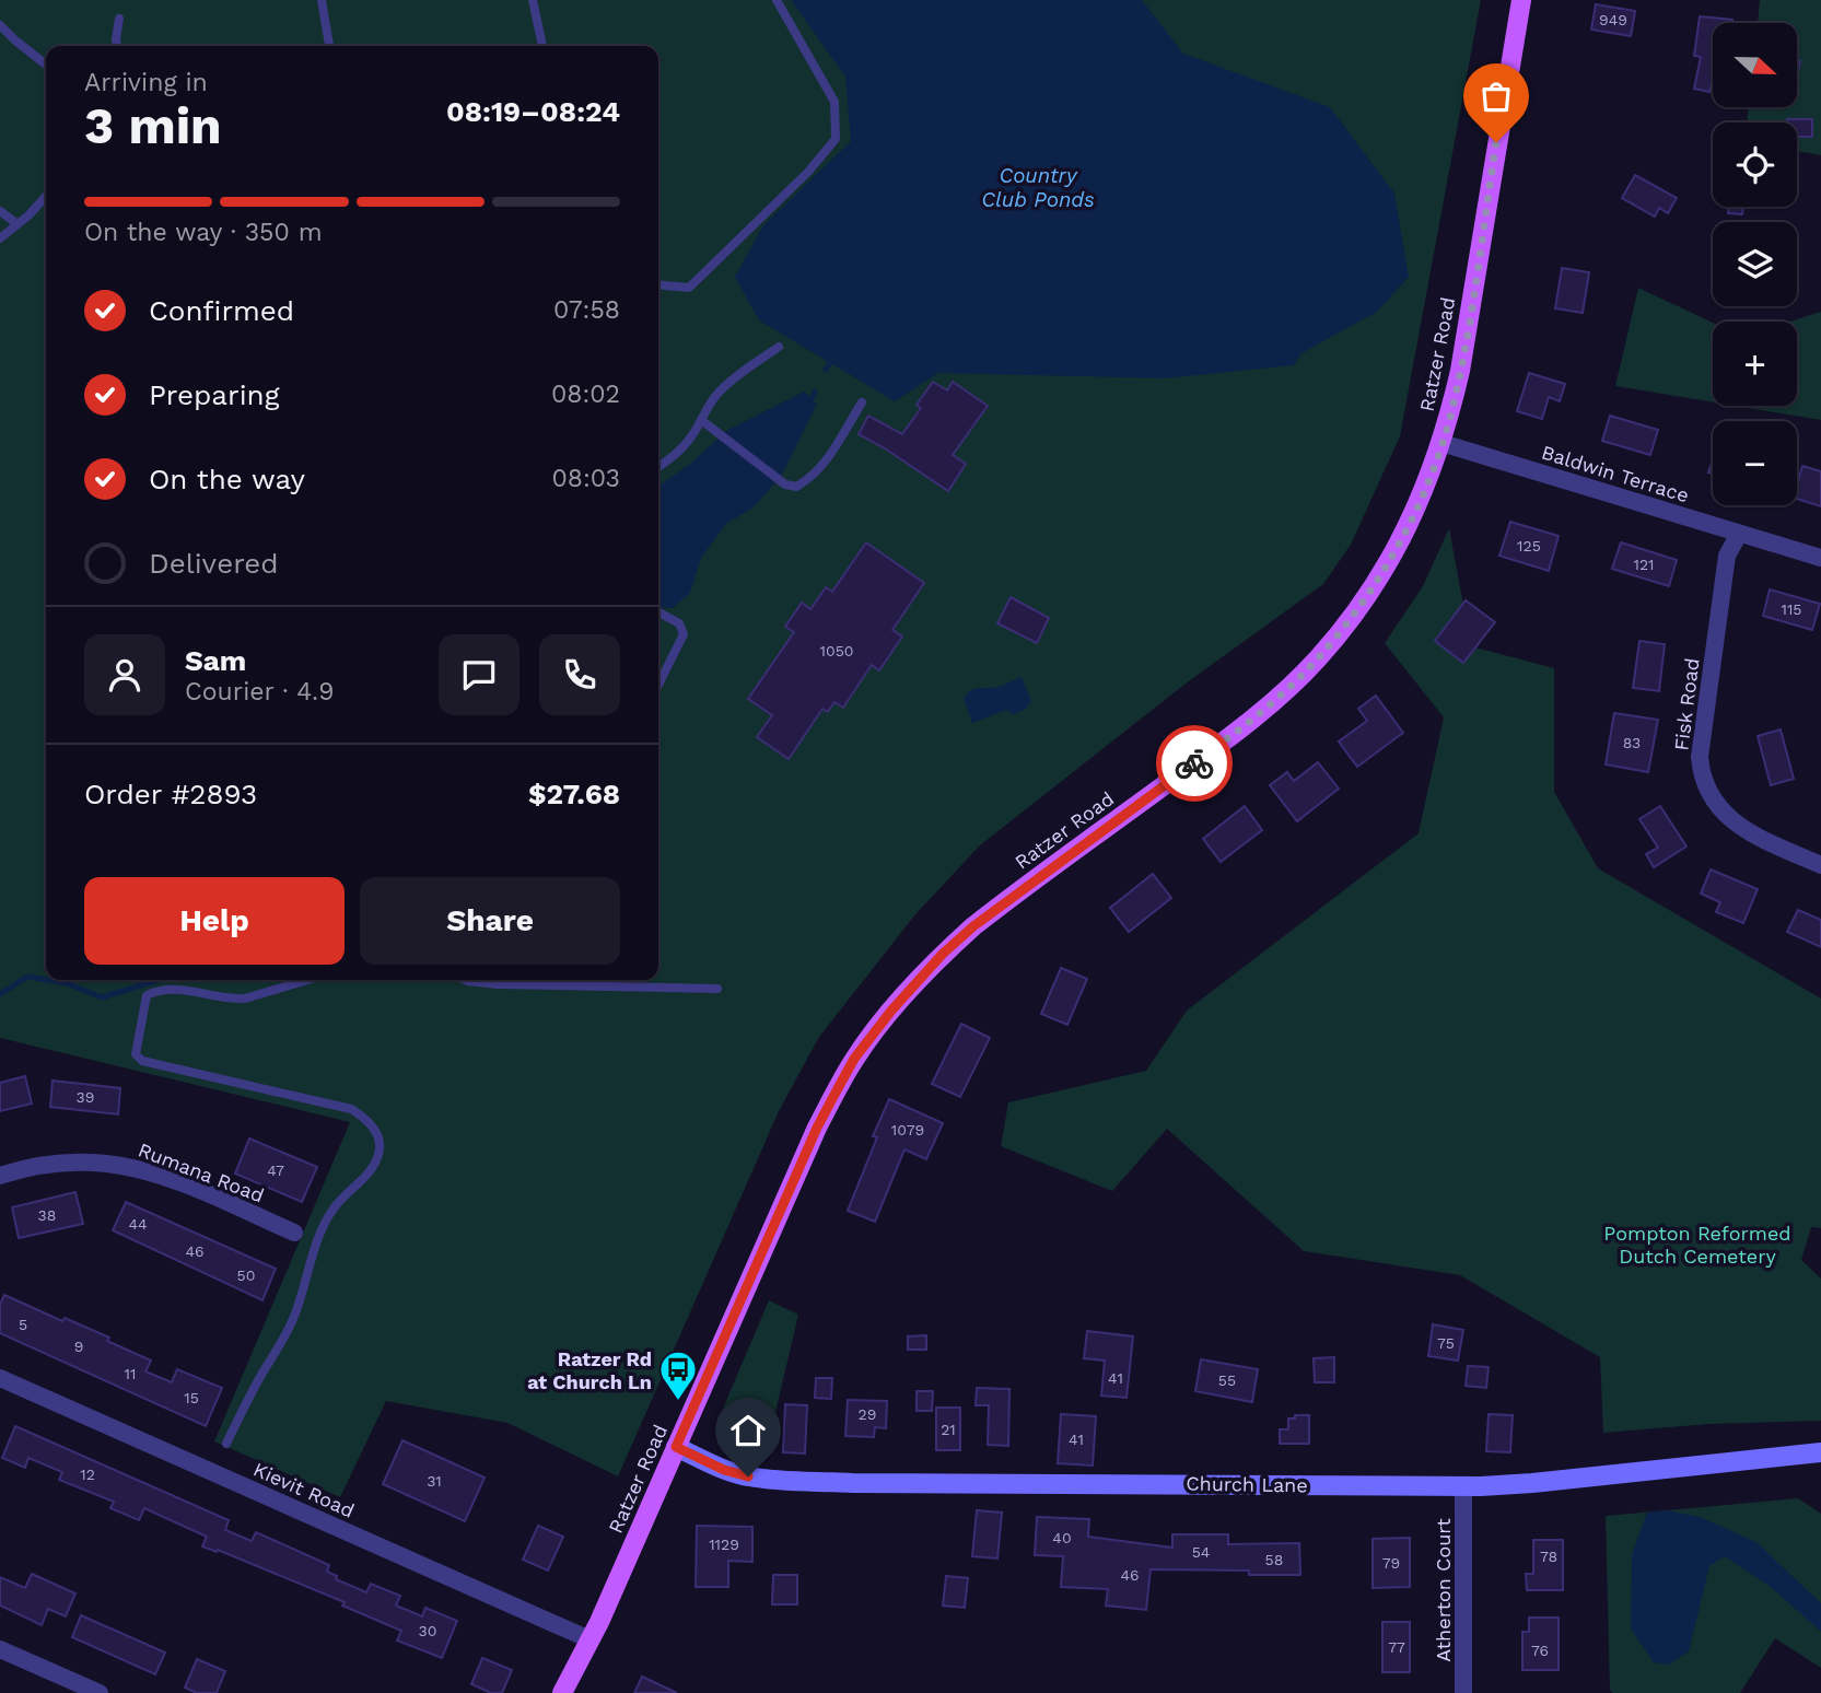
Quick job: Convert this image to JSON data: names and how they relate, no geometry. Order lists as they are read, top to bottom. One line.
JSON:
{"streets":{"main road":["Ratzer Road"],"street":["Baldwin Terrace","Fisk Road","Rumana Road","Church Lane","Kievit Road","Atherton Court"]},"crossings":[["Ratzer Road","Baldwin Terrace"],["Ratzer Road","Church Lane"],["Ratzer Road","Kievit Road"],["Baldwin Terrace","Fisk Road"],["Church Lane","Atherton Court"]],"water":["Country Club Ponds"],"parks":["Pompton Reformed Dutch Cemetery"],"places":{"bus stop":["Ratzer Rd at Church Ln"]},"house_numbers":["949","125","121","115","1050","83","39","1079","47","38","44","46","50","5","75","9","11","41","55","15","29","21","41","12","31","40","1129","54","78","58","79","46","30","77","76"],"north":"right","page":{"map_buttons":["+","−"],"heading":["3 min","Arriving in","08:19–08:24"],"panel":["Sam","Courier · 4.9","Order #2893","$27.68"],"bar":"On the way · 350 m","list":[["Confirmed","07:58"],["Preparing","08:02"],["On the way","08:03"],"Delivered"],"buttons":["Help","Share"]}}
